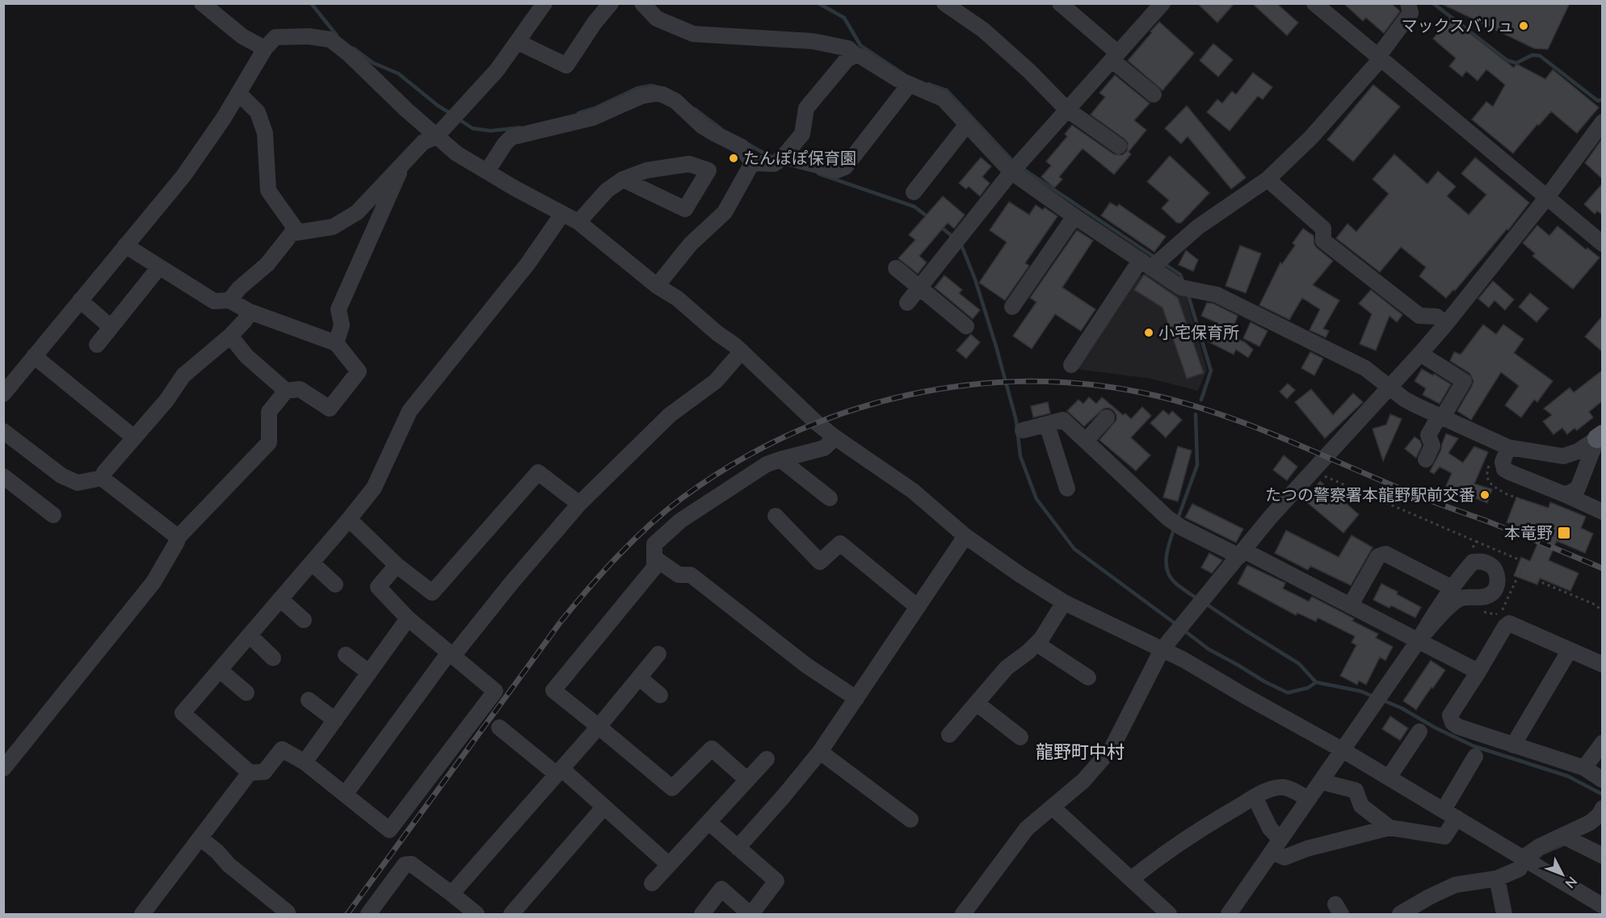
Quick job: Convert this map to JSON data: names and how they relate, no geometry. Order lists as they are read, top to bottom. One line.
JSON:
{"districts":["龍野町中村"],"places":{"other":["マックスバリュ","たんぽぽ保育園","小宅保育所","たつの警察署本龍野駅前交番"],"transit":["本竜野"]},"north":"bottom right"}
